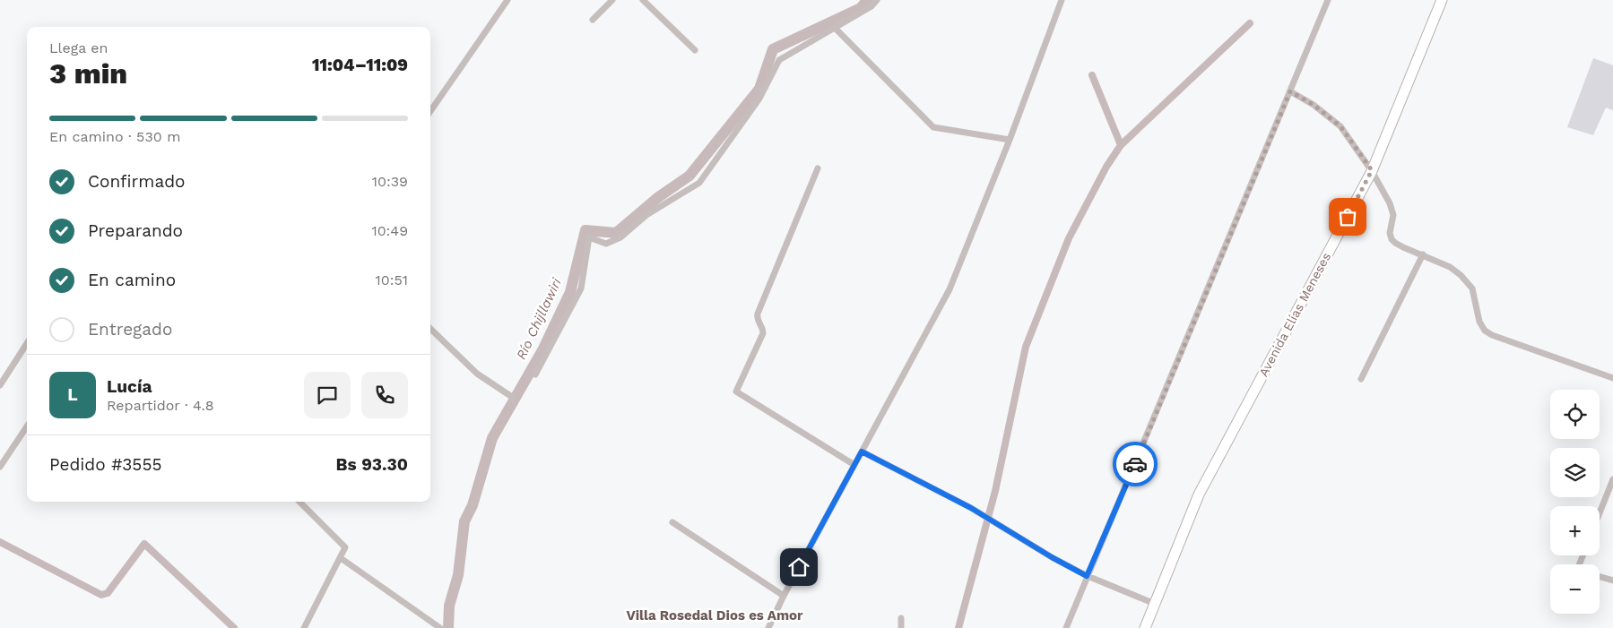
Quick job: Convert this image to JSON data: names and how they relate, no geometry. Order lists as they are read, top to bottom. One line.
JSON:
{"streets":{"main road":["Avenida Elías Meneses"]},"districts":["Villa Rosedal Dios es Amor"],"water":["Río Chijllawiri"],"page":{"heading":["3 min","Llega en","11:04–11:09"],"panel":["Lucía","Repartidor · 4.8","Pedido #3555","Bs 93.30"],"bar":"En camino · 530 m","list":[["Confirmado","10:39"],["Preparando","10:49"],["En camino","10:51"],"Entregado"],"round":"L","map_buttons":["+","−"]}}
